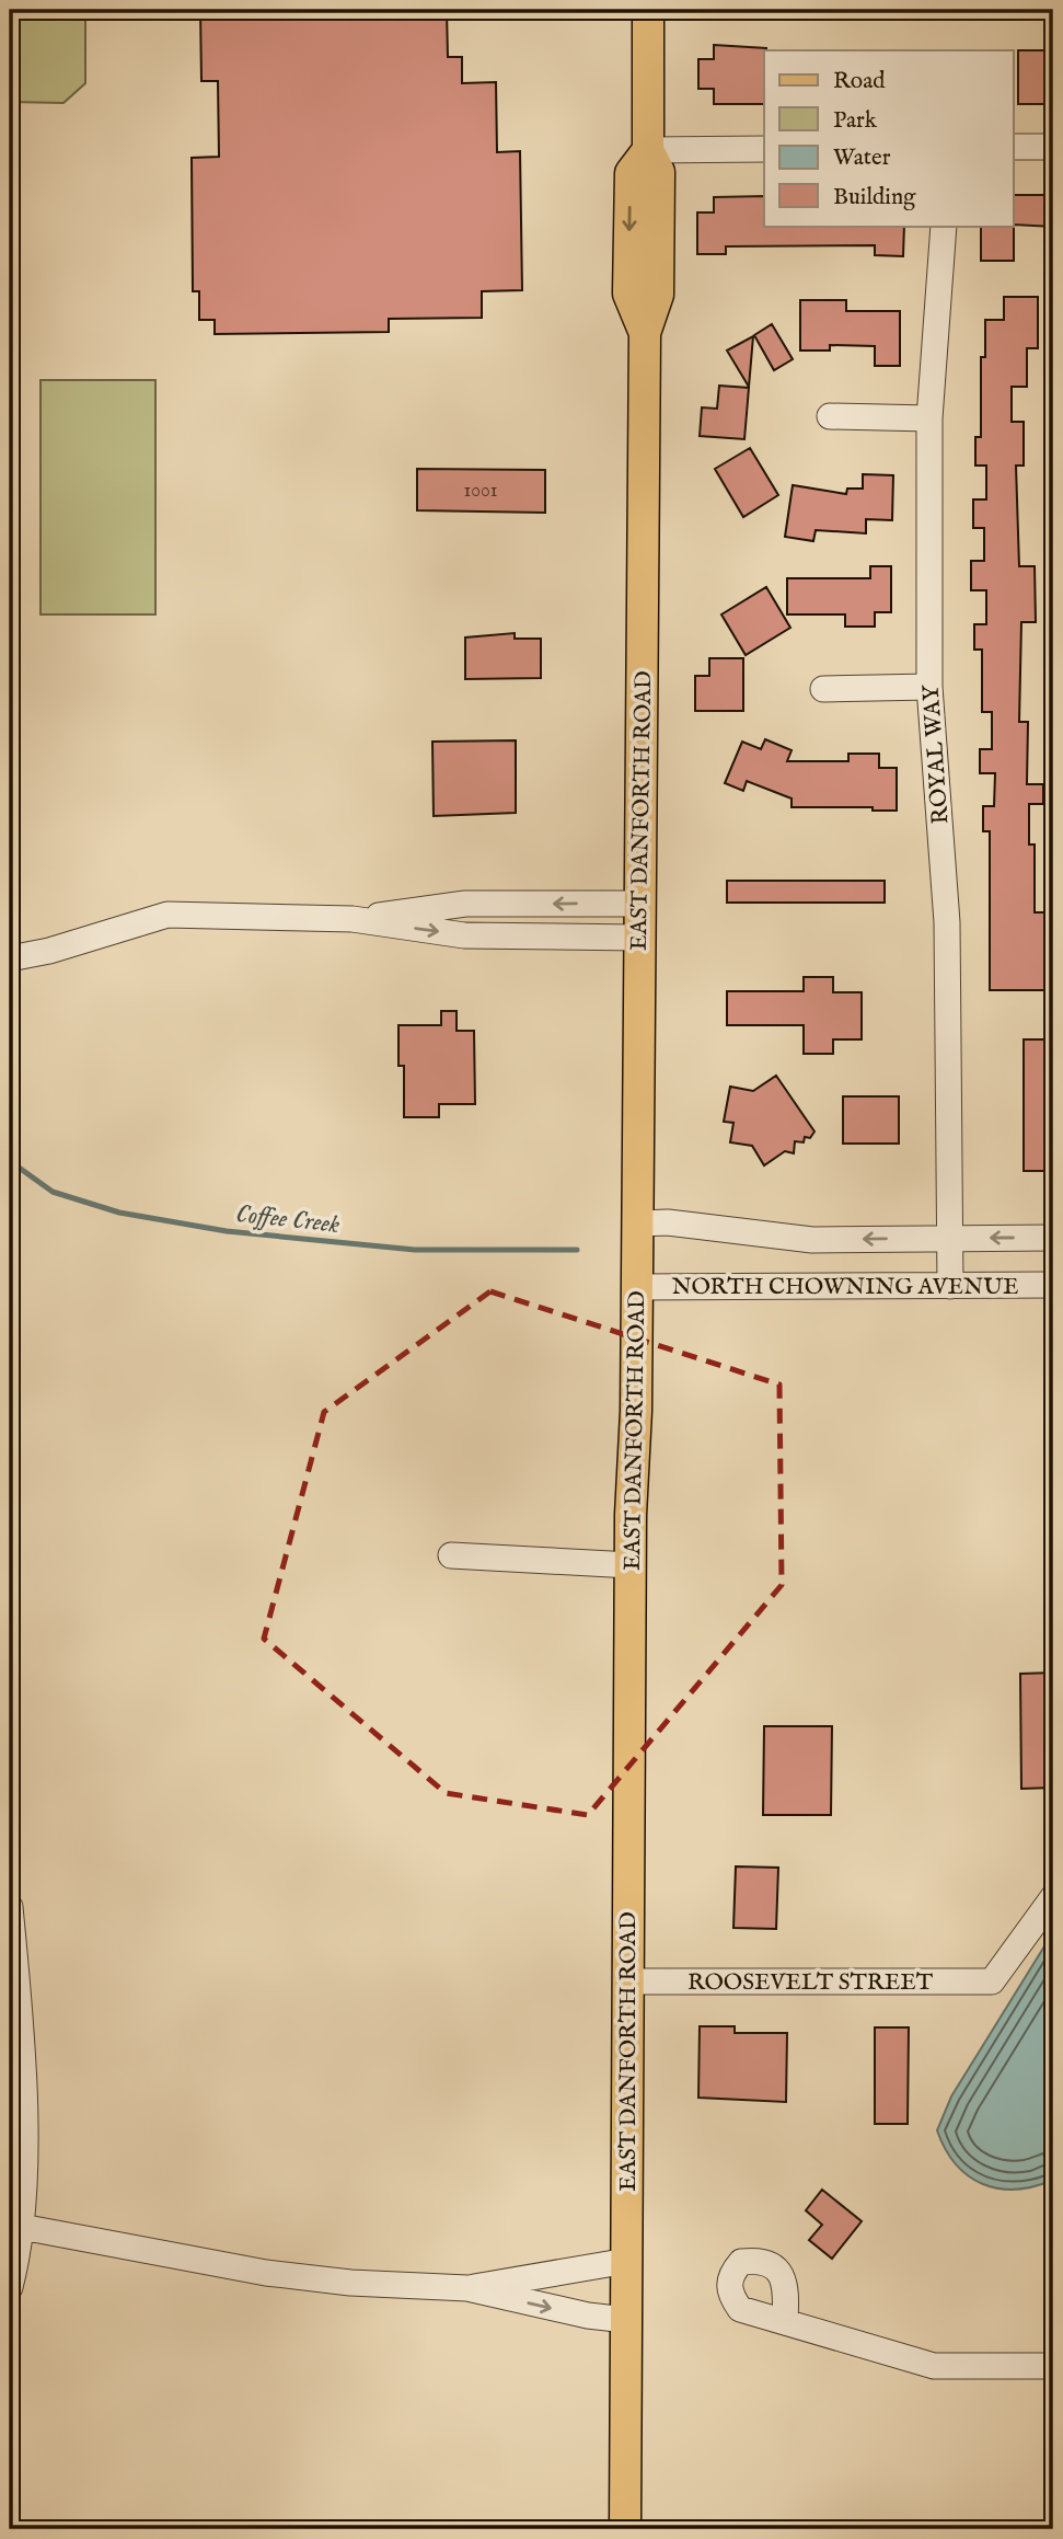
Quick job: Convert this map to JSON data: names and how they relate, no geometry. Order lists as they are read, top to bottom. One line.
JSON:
{"streets":{"main road":["EAST DANFORTH ROAD"],"street":["ROYAL WAY","NORTH CHOWNING AVENUE","ROOSEVELT STREET"]},"crossings":[["ROYAL WAY","NORTH CHOWNING AVENUE"],["EAST DANFORTH ROAD","NORTH CHOWNING AVENUE"],["EAST DANFORTH ROAD","ROOSEVELT STREET"]],"water":["Coffee Creek"],"house_numbers":["1001"],"legend":["Road","Park","Water","Building"]}
